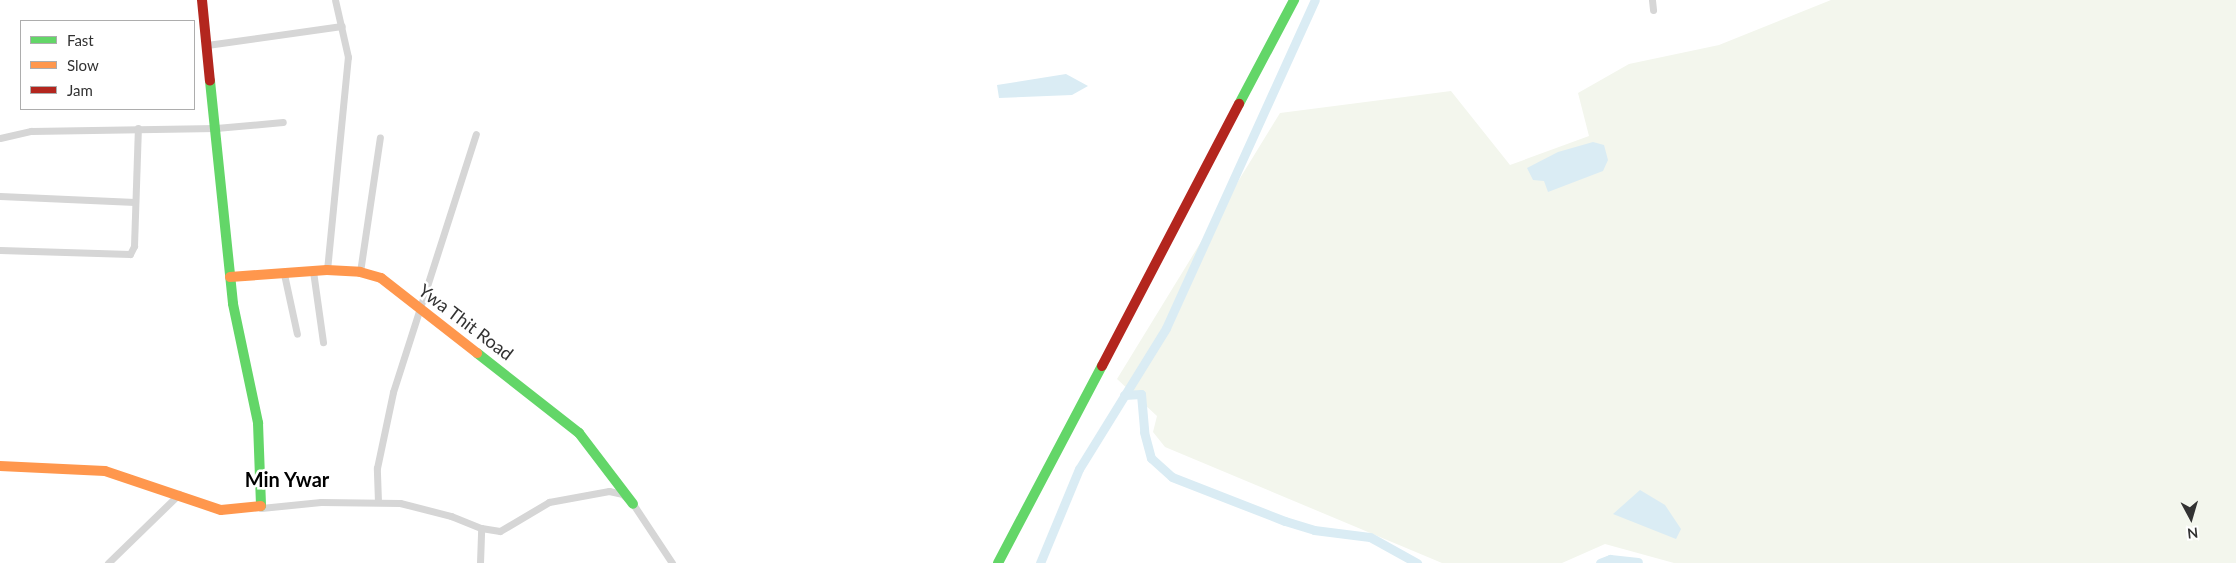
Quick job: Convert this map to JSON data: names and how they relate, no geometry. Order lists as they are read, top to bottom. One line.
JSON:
{"streets":{"street":["Ywa Thit Road"]},"districts":["Min Ywar"],"legend":["Fast","Slow","Jam"],"north":"bottom"}
